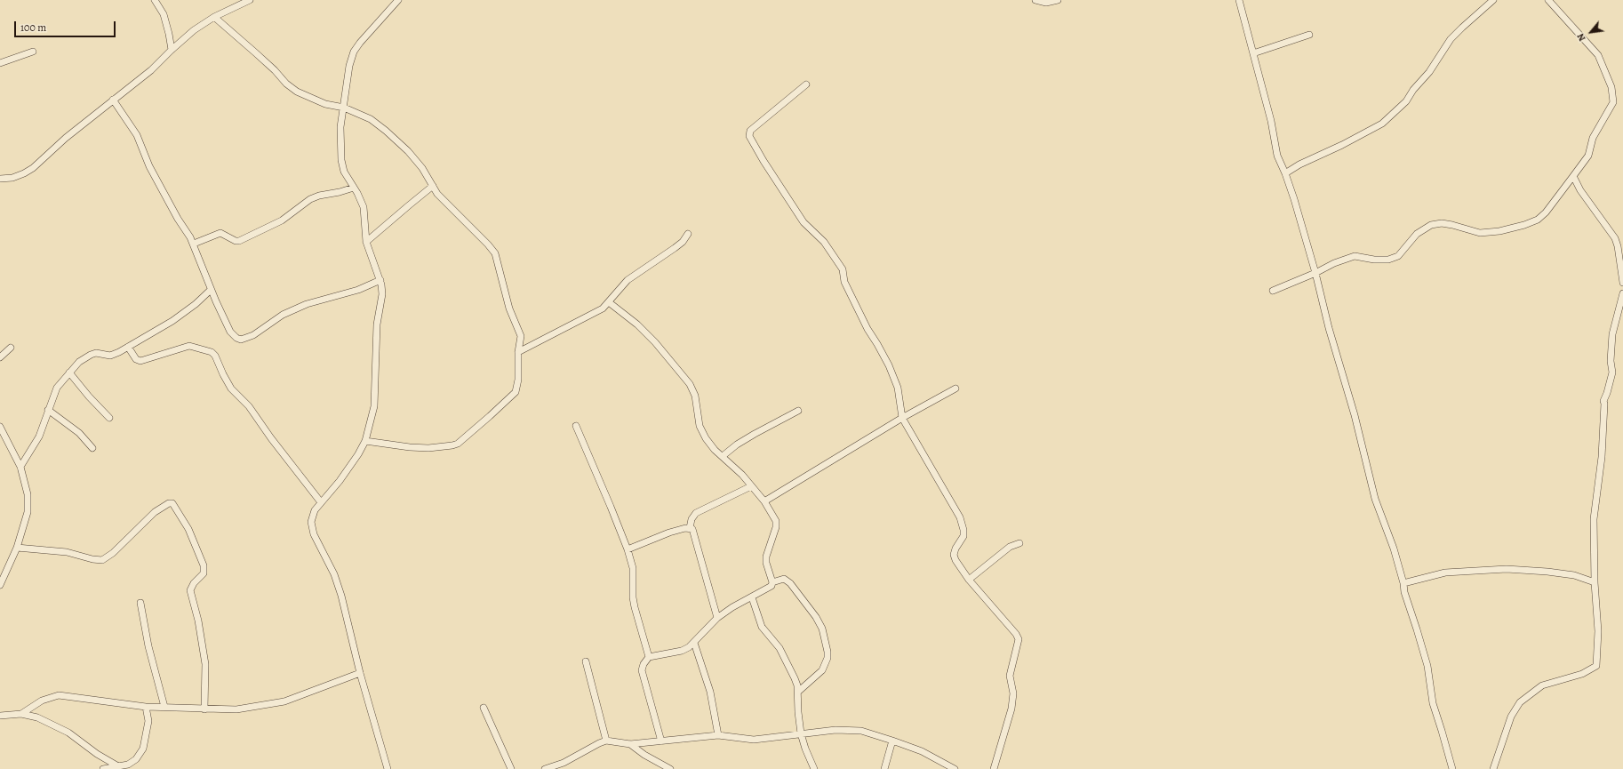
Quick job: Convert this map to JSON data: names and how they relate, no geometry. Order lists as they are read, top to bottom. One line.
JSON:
{"scale_bar":"100 m","north":"bottom left"}
